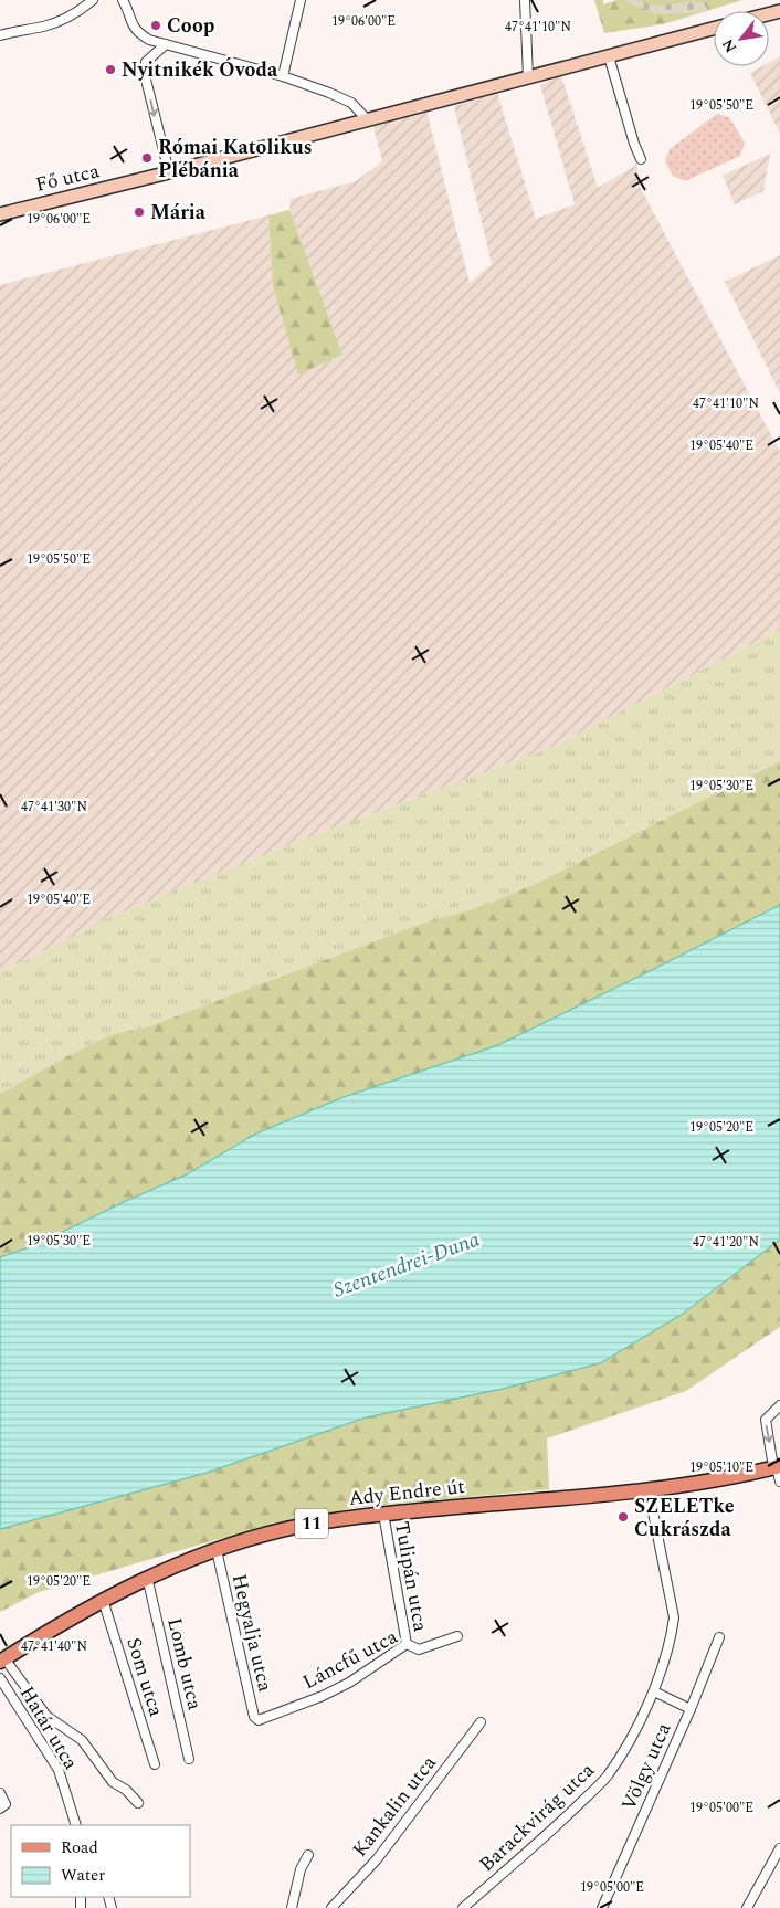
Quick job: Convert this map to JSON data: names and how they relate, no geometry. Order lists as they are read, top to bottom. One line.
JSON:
{"streets":{"main road":["Fő utca","Ady Endre út","11"],"street":["Tulipán utca","Hegyalja utca","Láncfű utca","Lomb utca","Som utca","Határ utca","Völgy utca","Kankalin utca","Barackvirág utca"]},"crossings":[["Ady Endre út","Tulipán utca"],["Ady Endre út","Hegyalja utca"],["Ady Endre út","Lomb utca"],["Ady Endre út","Som utca"],["Ady Endre út","Barackvirág utca"],["Tulipán utca","Láncfű utca"],["Hegyalja utca","Láncfű utca"]],"water":["Szentendrei-Duna"],"places":["Coop","Nyitnikék Óvoda","Római Katolikus Plébánia","Mária","SZELETke Cukrászda"],"legend":["Road","Water"],"north":"bottom left","coordinates":["19°06'00\"E","47°41'10\"N","19°05'50\"E","19°05'40\"E","19°05'30\"E","47°41'30\"N","19°05'20\"E","47°41'20\"N","19°05'10\"E","47°41'40\"N","19°05'00\"E"]}
